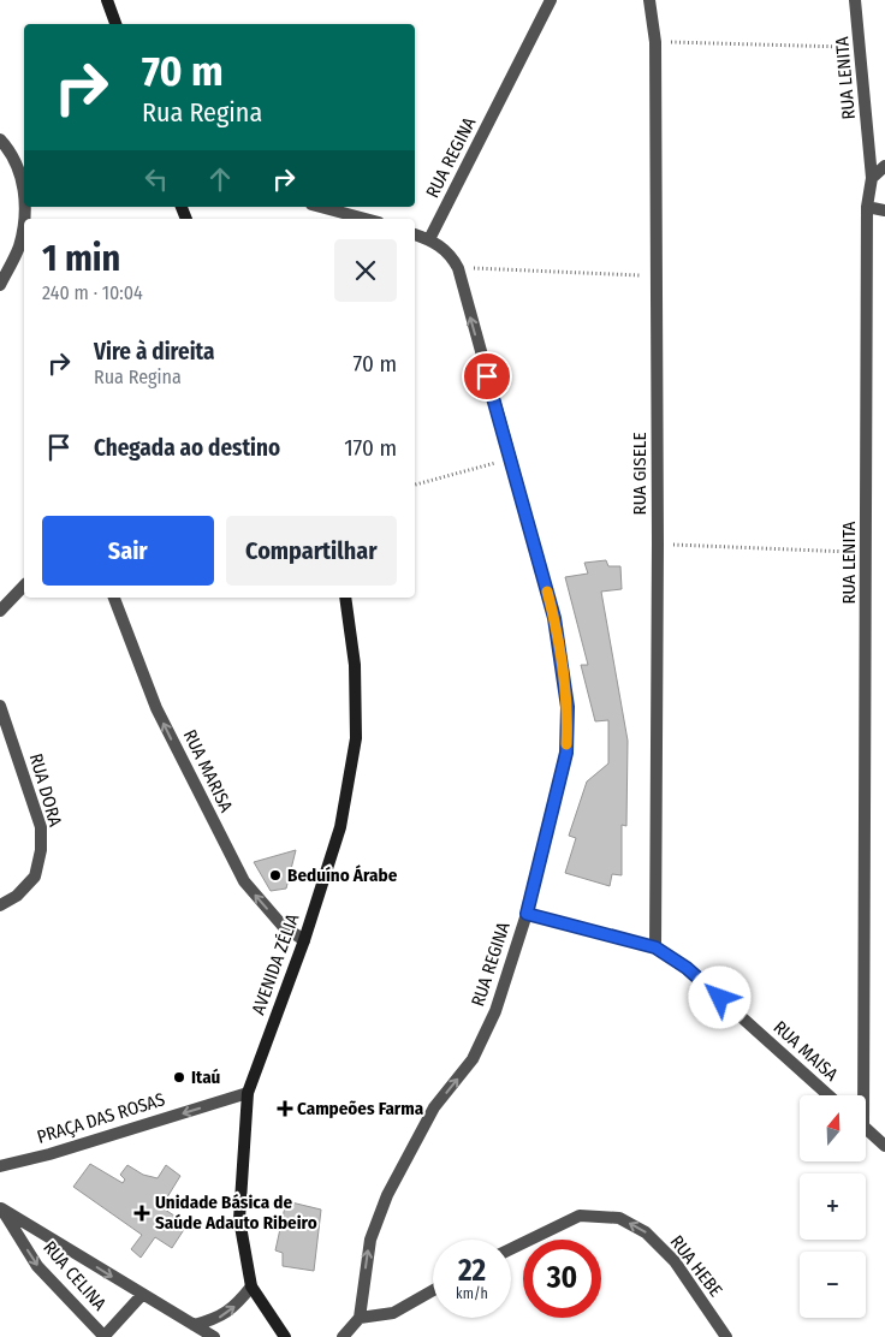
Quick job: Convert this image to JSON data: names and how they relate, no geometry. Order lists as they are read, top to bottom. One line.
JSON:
{"streets":{"main road":["AVENIDA ZÉLIA"],"street":["RUA LENITA","RUA REGINA","RUA GISELE","RUA MARISA","RUA DORA","RUA MAISA","PRAÇA DAS ROSAS","RUA HEBE","RUA CELINA"]},"crossings":[["RUA REGINA","RUA MAISA"],["RUA GISELE","RUA MAISA"],["RUA MARISA","AVENIDA ZÉLIA"],["AVENIDA ZÉLIA","PRAÇA DAS ROSAS"]],"one_way":["RUA REGINA","RUA MARISA","PRAÇA DAS ROSAS","RUA HEBE"],"places":{"other":["Beduíno Árabe","Itaú"],"health":["Campeões Farma","Unidade Básica de Saúde Adauto Ribeiro"]},"north":"top","page":{"turn":["70 m","Rua Regina"],"heading":["1 min","240 m · 10:04"],"list":[{"name":"Vire à direita","note":"Rua Regina","value":"70 m"},{"name":"Chegada ao destino","value":"170 m"}],"buttons":["Sair","Compartilhar"],"map_buttons":["+","−"],"speed":"22 km/h","limit":"30"}}
